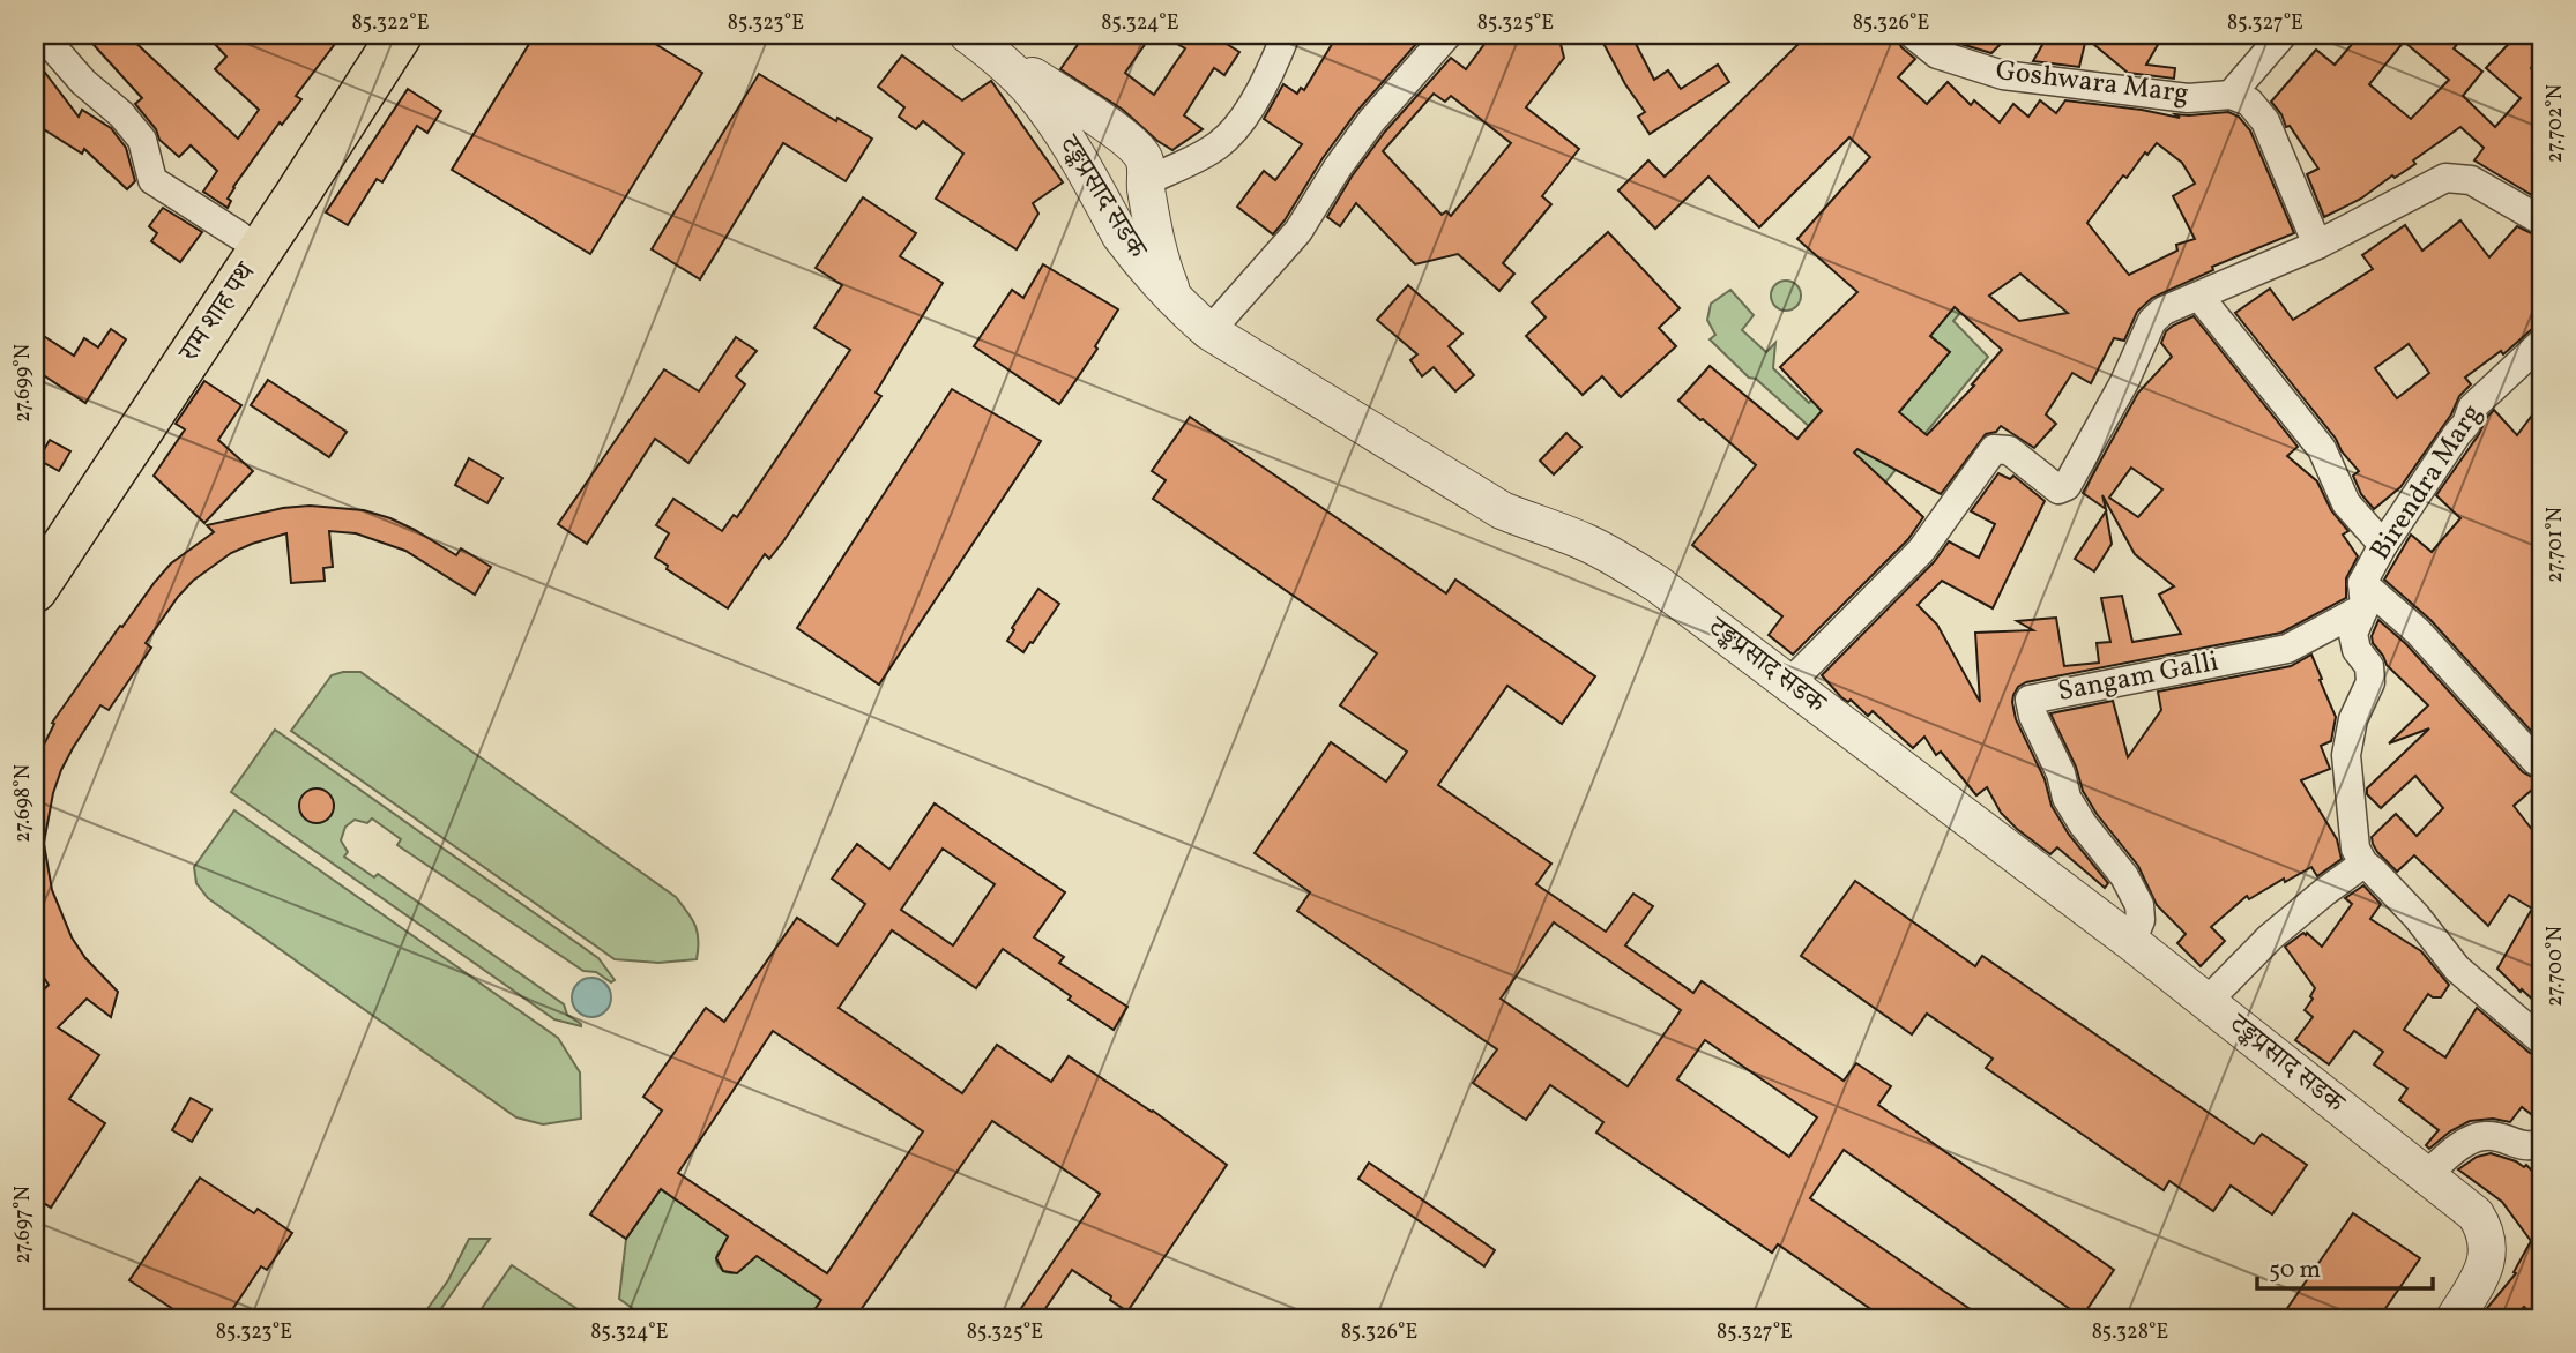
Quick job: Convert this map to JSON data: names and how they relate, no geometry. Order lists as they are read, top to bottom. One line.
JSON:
{"streets":{"main road":["राम शाह पथ"],"street":["Goshwara Marg","टङ्कप्रसाद सडक","Birendra Marg","Sangam Galli"]},"crossings":[["टङ्कप्रसाद सडक","Sangam Galli"],["Birendra Marg","Sangam Galli"]],"scale_bar":"50 m","coordinates":["85.322°E","85.323°E","85.324°E","85.325°E","85.326°E","85.327°E","27.702°N","27.699°N","27.701°N","27.698°N","27.700°N","27.697°N","85.328°E"]}
